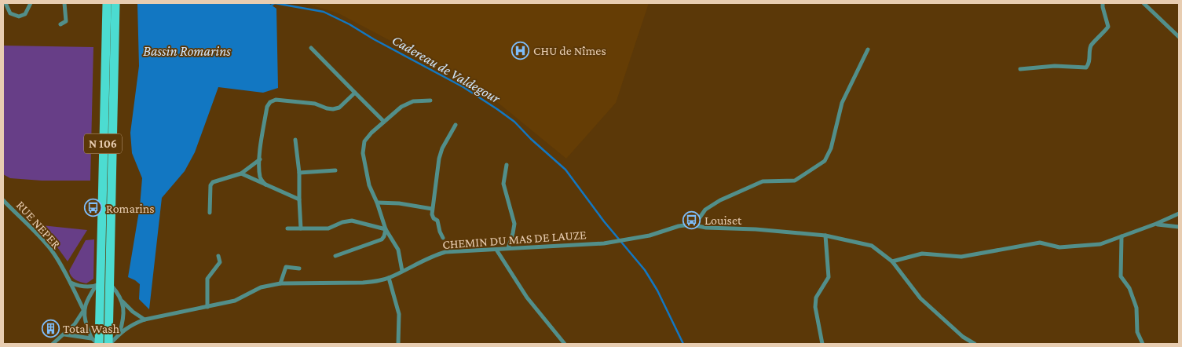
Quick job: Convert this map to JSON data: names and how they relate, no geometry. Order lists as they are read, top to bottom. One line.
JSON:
{"streets":{"main road":["N 106"],"street":["RUE NEPER","CHEMIN DU MAS DE LAUZE"]},"crossings":[["N 106","CHEMIN DU MAS DE LAUZE"]],"water":["Bassin Romarins","Cadereau de Valdegour"],"places":{"hospital":["CHU de Nîmes"],"bus stop":["Romarins","Louiset"],"building":["Total Wash"]}}
